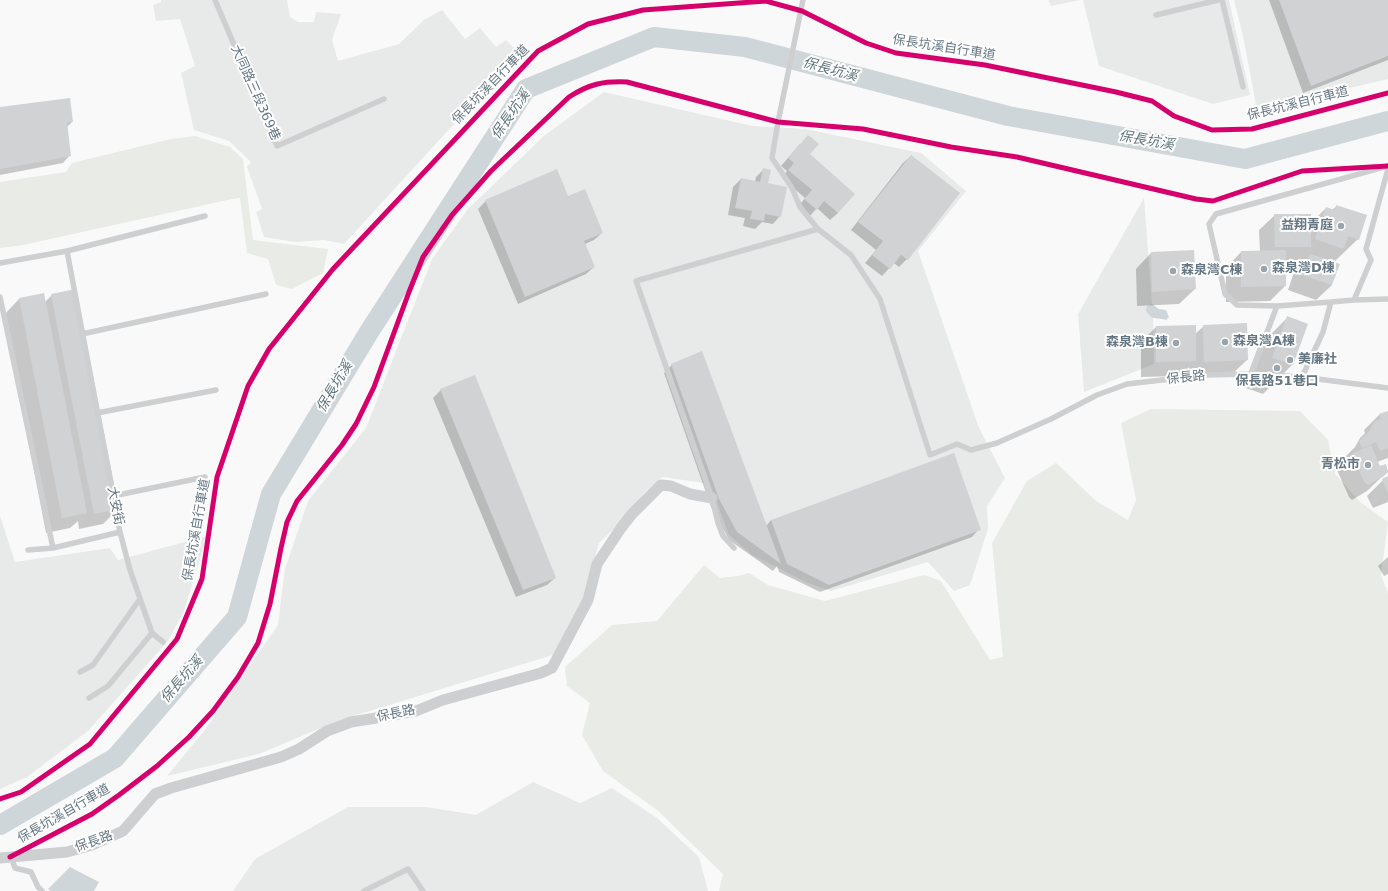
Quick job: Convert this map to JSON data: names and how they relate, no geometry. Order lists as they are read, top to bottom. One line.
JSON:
{"streets":{"street":["保長路"],"lane":["大同路三段369巷","大安街"],"cycle path":["保長坑溪自行車道"]},"water":["保長坑溪"],"places":["益翔青庭","森泉灣D棟","森泉灣C棟","森泉灣A棟","森泉灣B棟","美廉社","保長路51巷口","青松市"]}
